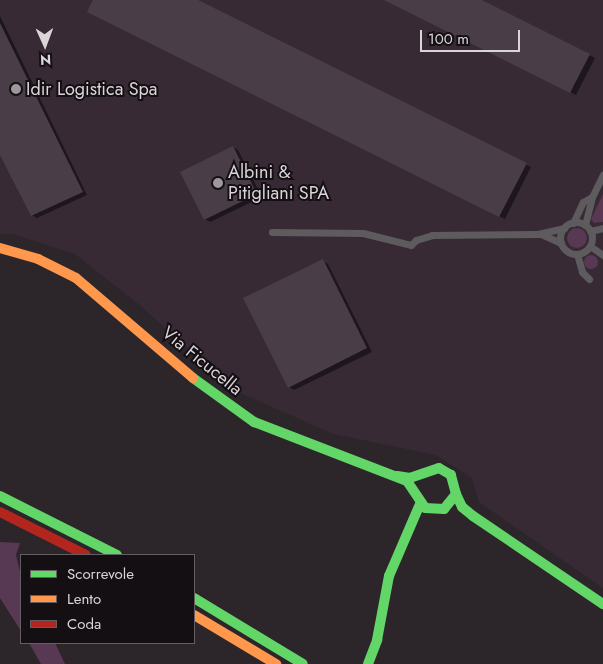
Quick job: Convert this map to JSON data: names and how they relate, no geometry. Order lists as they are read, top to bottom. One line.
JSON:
{"streets":{"main road":["Via Ficucella"]},"places":["Idir Logistica Spa","Albini & Pitigliani SPA"],"legend":["Scorrevole","Lento","Coda"],"scale_bar":"100 m","north":"bottom"}
